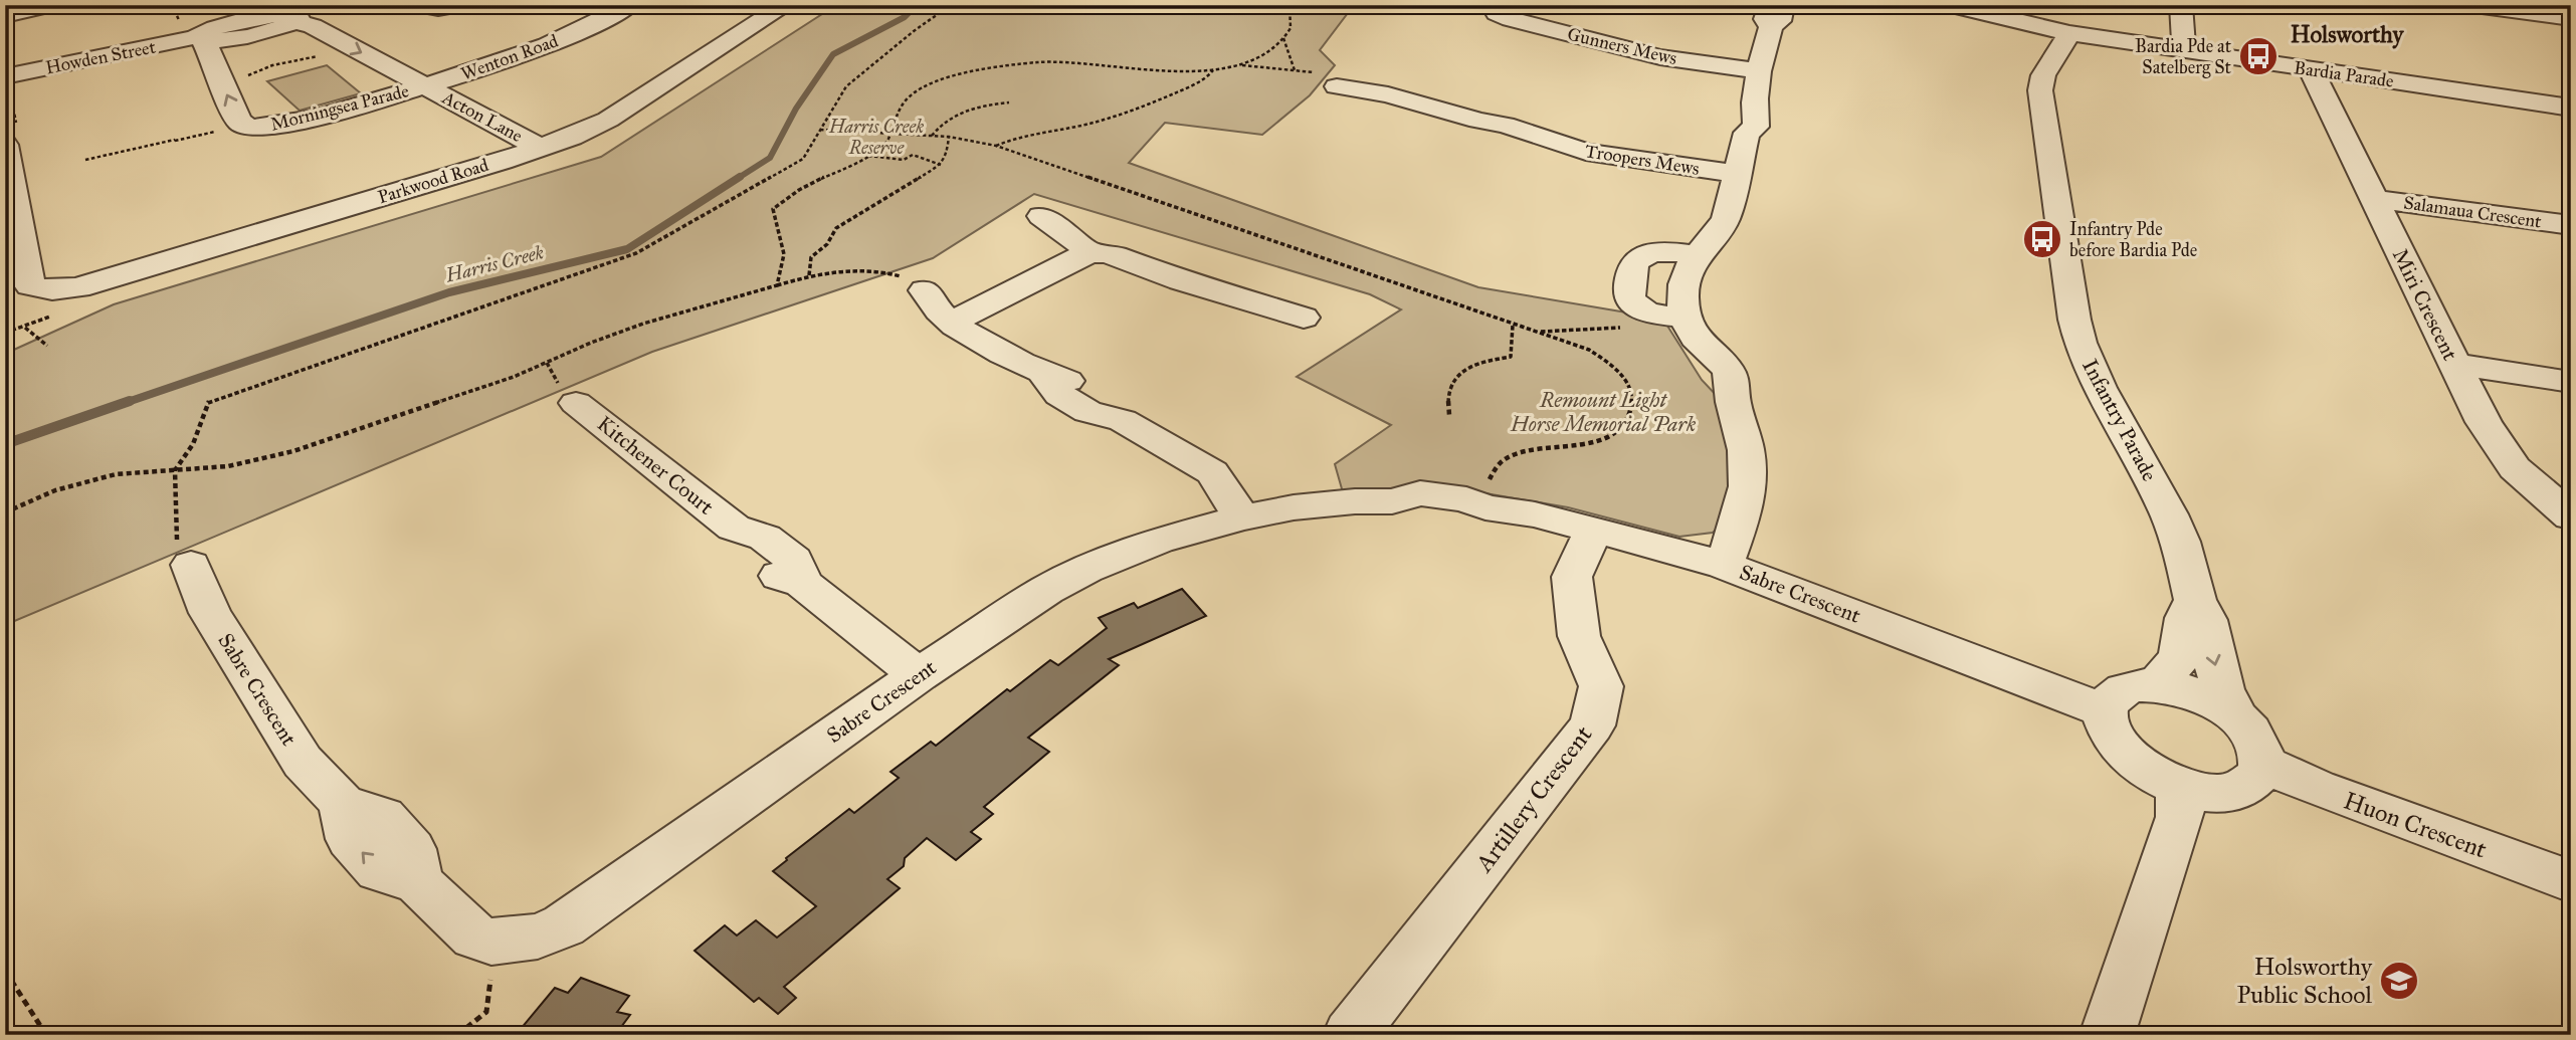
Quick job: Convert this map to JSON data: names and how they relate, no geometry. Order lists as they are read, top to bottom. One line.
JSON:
{"streets":{"street":["Gunners Mews","Howden Street","Wenton Road","Bardia Parade","Morningsea Parade","Acton Lane","Troopers Mews","Parkwood Road","Salamaua Crescent","Miri Crescent","Infantry Parade","Kitchener Court","Sabre Crescent","Artillery Crescent","Huon Crescent"]},"crossings":[["Howden Street","Morningsea Parade"],["Wenton Road","Morningsea Parade"],["Wenton Road","Acton Lane"],["Bardia Parade","Miri Crescent"],["Bardia Parade","Infantry Parade"],["Morningsea Parade","Acton Lane"],["Acton Lane","Parkwood Road"],["Salamaua Crescent","Miri Crescent"],["Infantry Parade","Huon Crescent"],["Kitchener Court","Sabre Crescent"],["Sabre Crescent","Artillery Crescent"]],"districts":["Holsworthy"],"water":["Harris Creek"],"parks":["Harris Creek Reserve","Remount Light Horse Memorial Park"],"places":{"bus stop":["Bardia Pde at Satelberg St","Infantry Pde before Bardia Pde"],"school or university":["Holsworthy Public School"]}}
